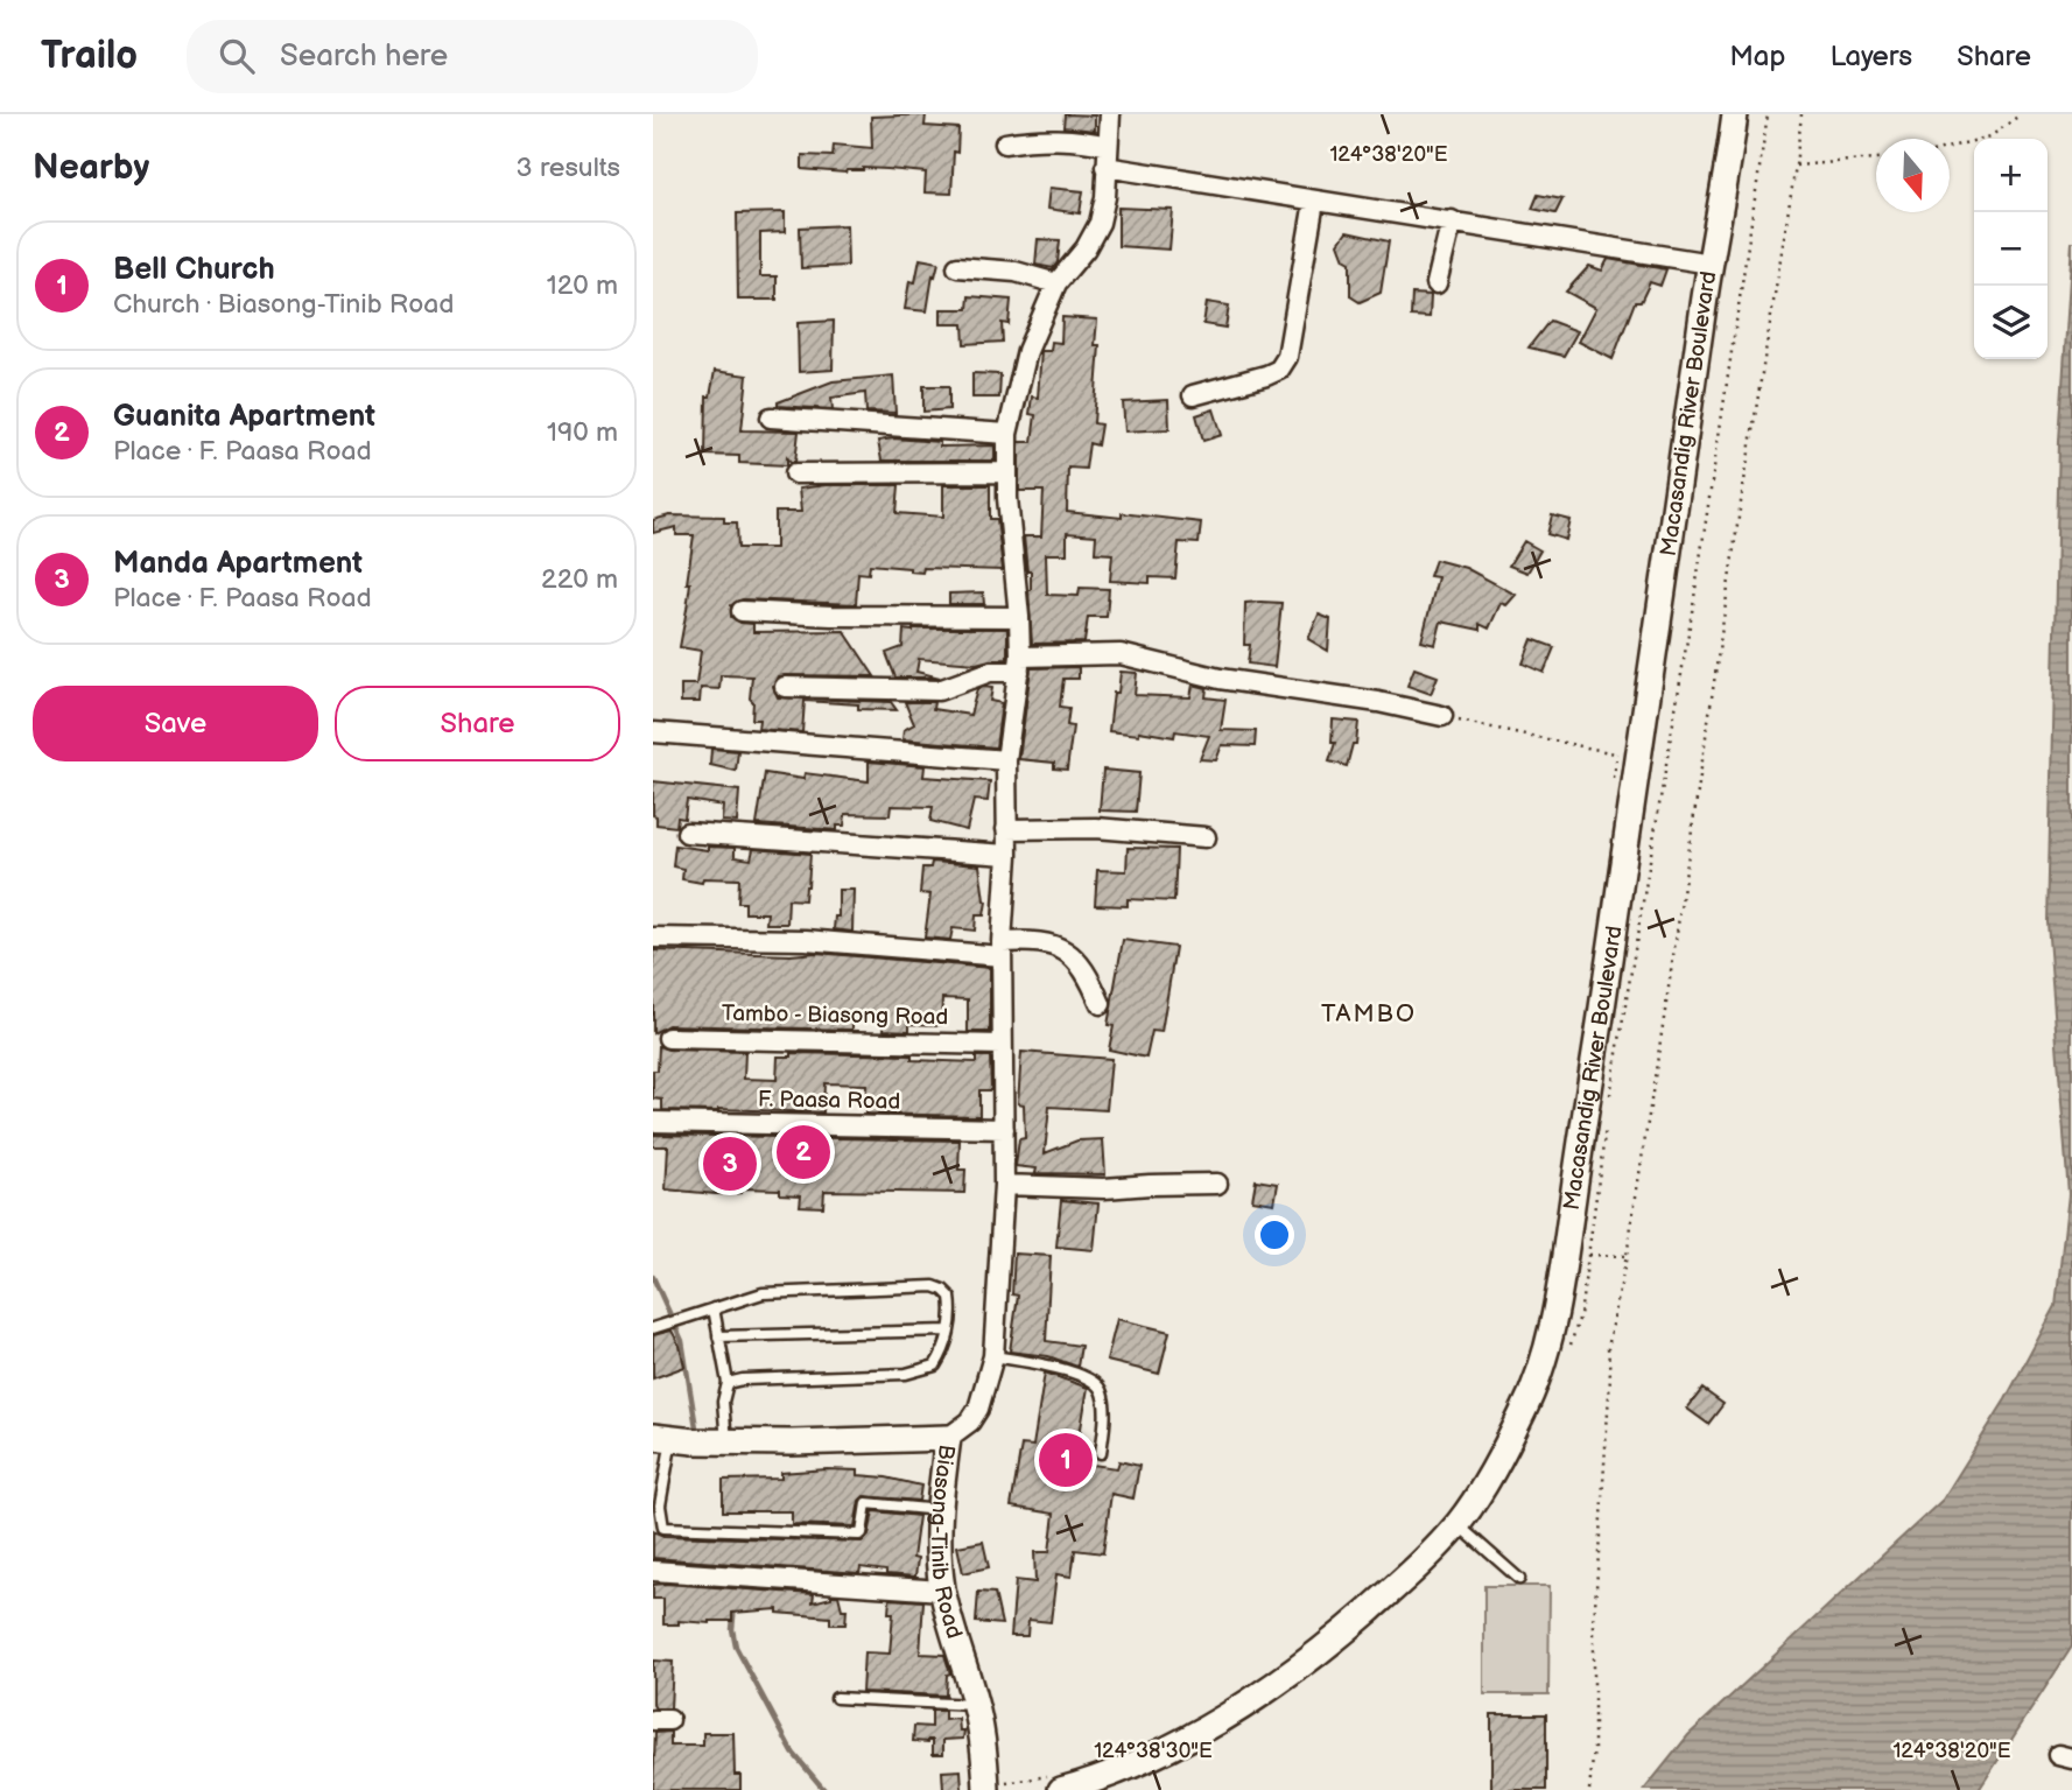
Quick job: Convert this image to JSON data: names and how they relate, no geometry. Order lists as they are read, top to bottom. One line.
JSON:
{"streets":{"street":["Macasandig River Boulevard","Tambo - Biasong Road","F. Paasa Road","Biasong-Tinib Road"]},"districts":["TAMBO"],"north":"bottom","page":{"header":"Trailo","search":"Search here","nav":["Map","Layers","Share"],"heading":["Nearby","3 results"],"map_buttons":["+","−"],"list":[{"mark":"1","name":"Bell Church","note":"Church · Biasong-Tinib Road","value":"120 m"},{"mark":"2","name":"Guanita Apartment","note":"Place · F. Paasa Road","value":"190 m"},{"mark":"3","name":"Manda Apartment","note":"Place · F. Paasa Road","value":"220 m"}],"buttons":["Save","Share"],"pins":["2","3","1"]},"coordinates":["124°38'20\"E","124°38'30\"E"]}
